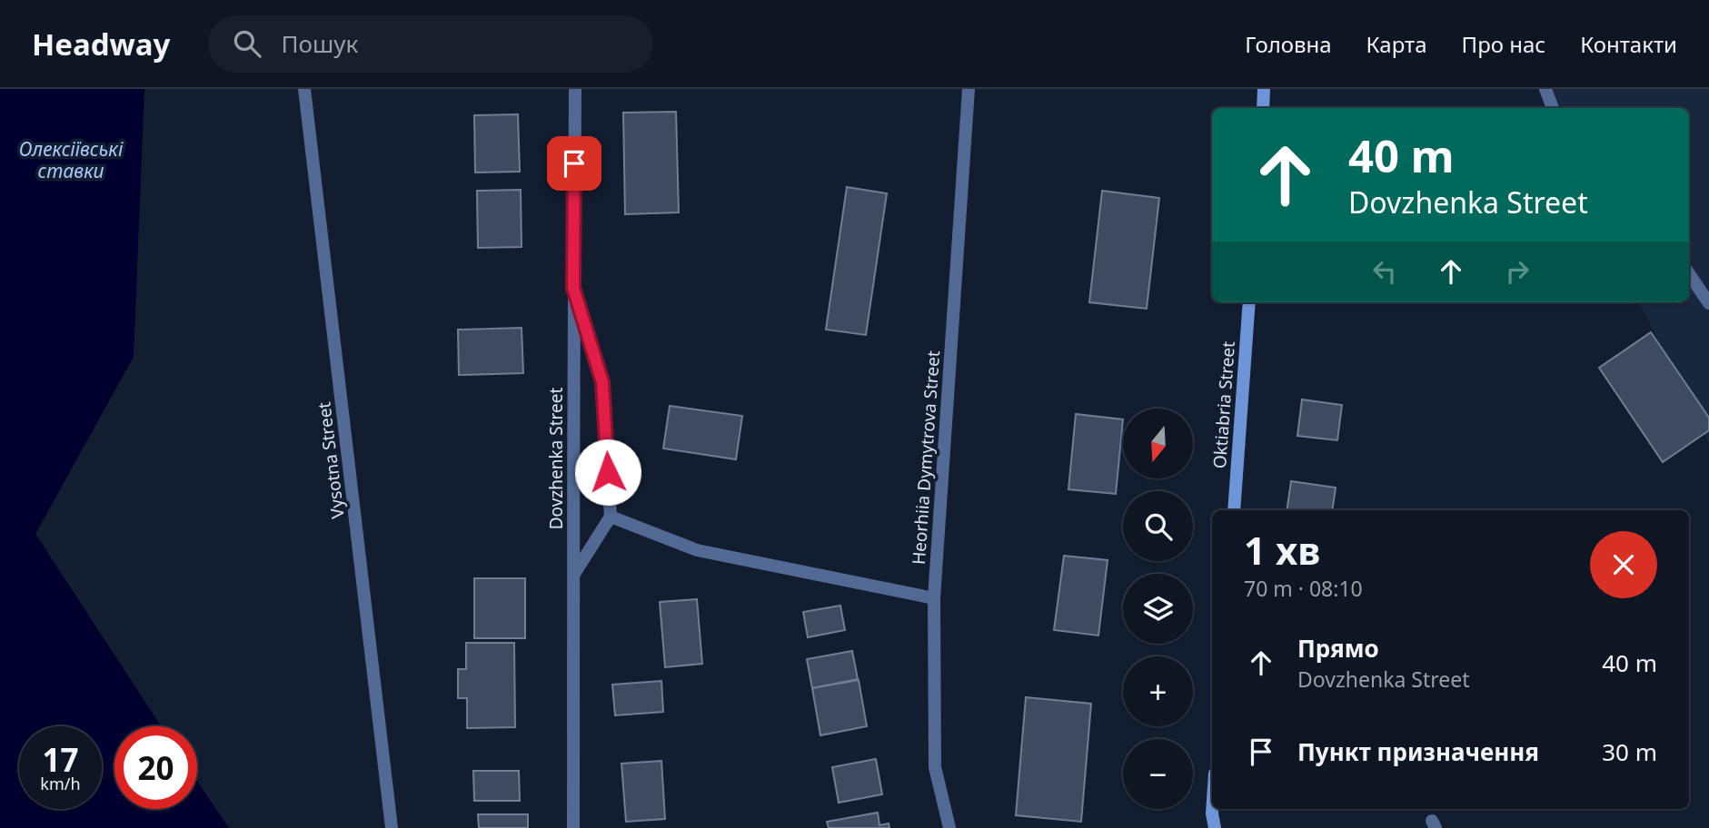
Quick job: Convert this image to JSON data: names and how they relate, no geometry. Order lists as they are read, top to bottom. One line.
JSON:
{"streets":{"street":["Oktiabria Street","Heorhiia Dymytrova Street","Dovzhenka Street","Vysotna Street"]},"water":["Олексіївські ставки"],"north":"bottom","page":{"header":"Headway","search":"Пошук","nav":["Головна","Карта","Про нас","Контакти"],"turn":["40 m","Dovzhenka Street"],"map_buttons":["+","−"],"heading":["1 хв","70 m · 08:10"],"list":[{"name":"Прямо","note":"Dovzhenka Street","value":"40 m"},{"name":"Пункт призначення","value":"30 m"}],"speed":"17 km/h","limit":"20"}}
